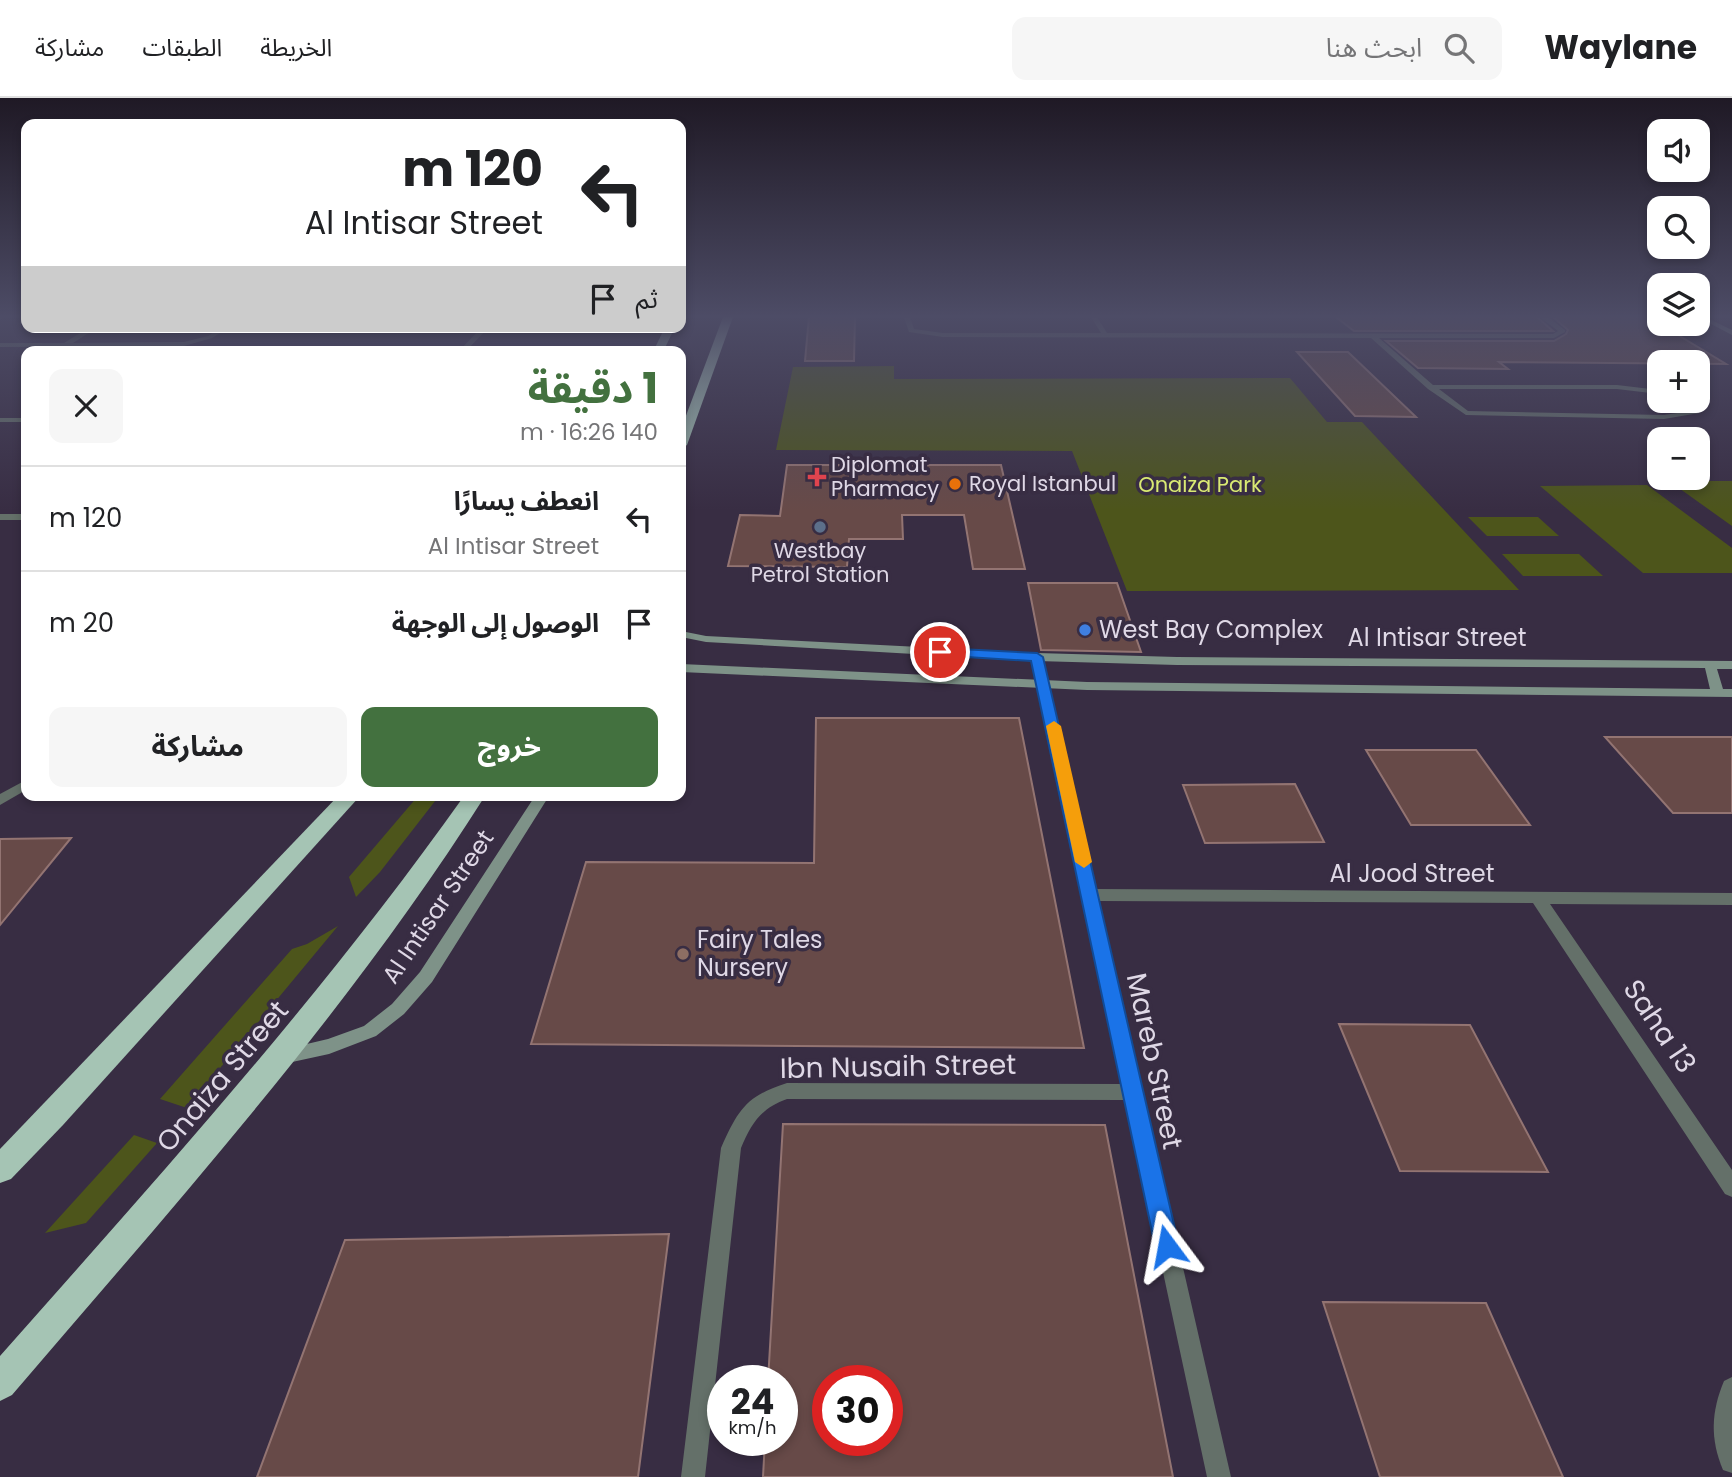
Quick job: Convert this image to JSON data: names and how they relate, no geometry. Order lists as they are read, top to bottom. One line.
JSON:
{"streets":{"highway":["Onaiza Street"],"street":["Al Intisar Street","Al Jood Street","Saha 13","Mareb Street","Ibn Nusaih Street"]},"crossings":[["Al Intisar Street","Mareb Street"],["Al Intisar Street","Onaiza Street"],["Al Jood Street","Saha 13"],["Al Jood Street","Mareb Street"],["Mareb Street","Ibn Nusaih Street"]],"parks":["Onaiza Park"],"places":{"health":["Diplomat Pharmacy"],"other":["Royal Istanbul","Westbay Petrol Station","West Bay Complex","Fairy Tales Nursery"]},"page":{"header":"Waylane","search":"ابحث هنا","nav":["الخريطة","الطبقات","مشاركة"],"map_buttons":["+","−"],"turn":["120 m","Al Intisar Street"],"then":"ثم","heading":["1 دقيقة","140 m · 16:26"],"list":[{"name":"انعطف يسارًا","note":"Al Intisar Street","value":"120 m"},{"name":"الوصول إلى الوجهة","value":"20 m"}],"buttons":["خروج","مشاركة"],"speed":"24 km/h","limit":"30"}}
